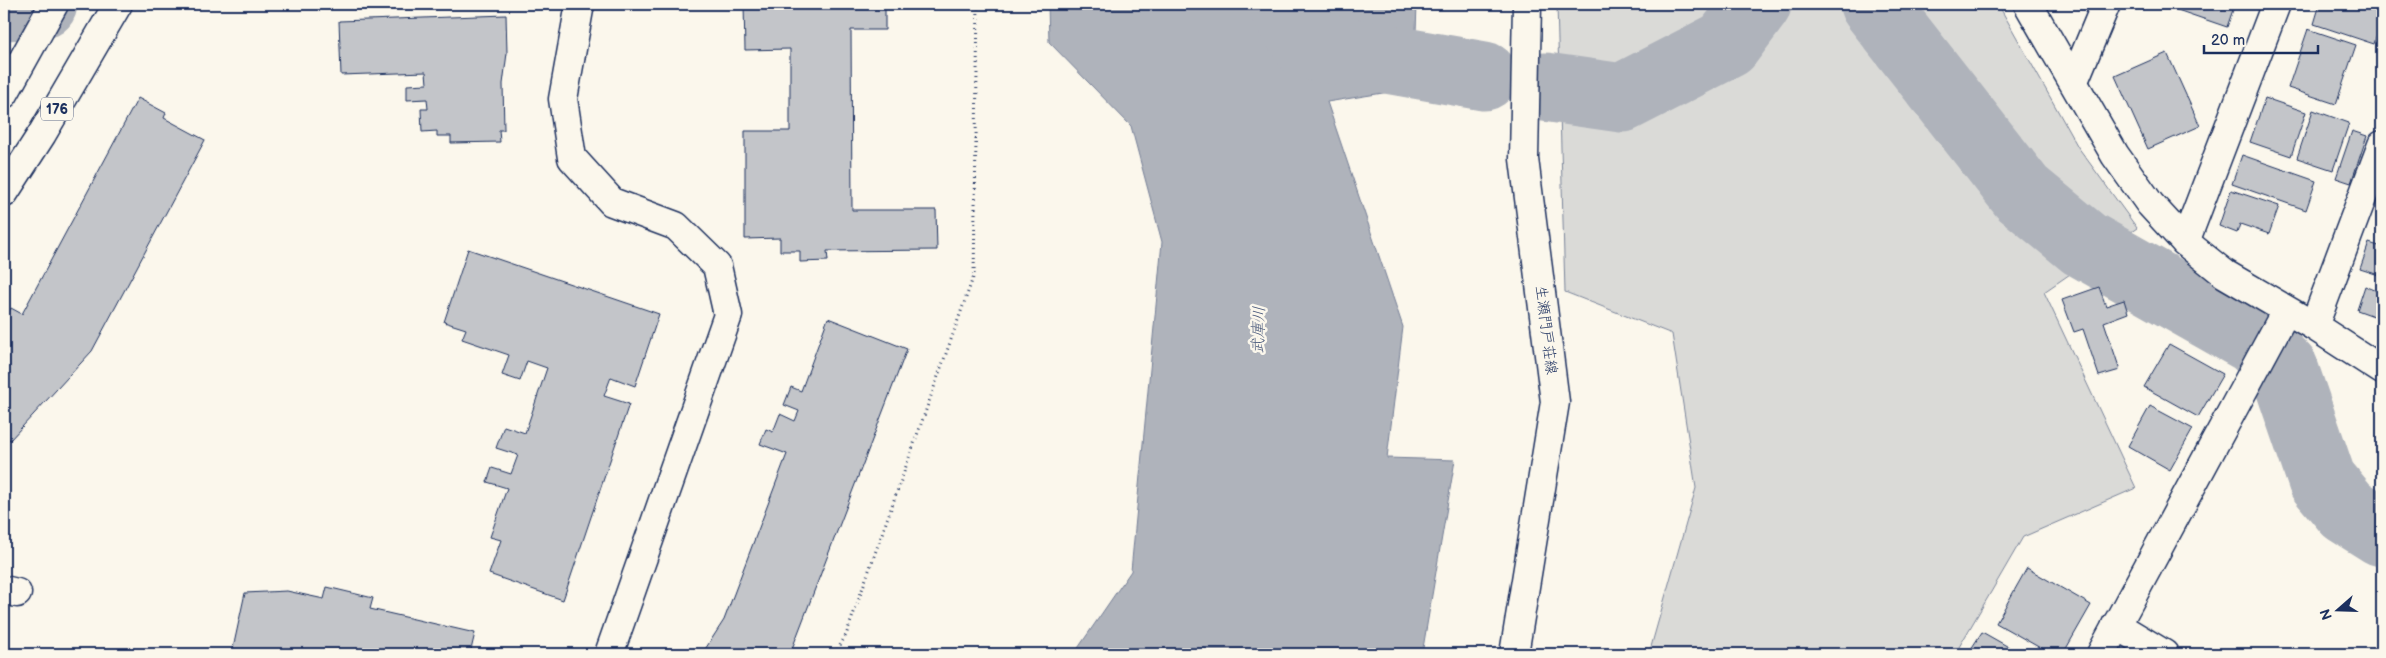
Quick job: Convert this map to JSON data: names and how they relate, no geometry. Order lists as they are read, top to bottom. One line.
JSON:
{"streets":{"main road":["176","生瀬門戸荘線"]},"water":["武庫川"],"scale_bar":"20 m","north":"left"}
